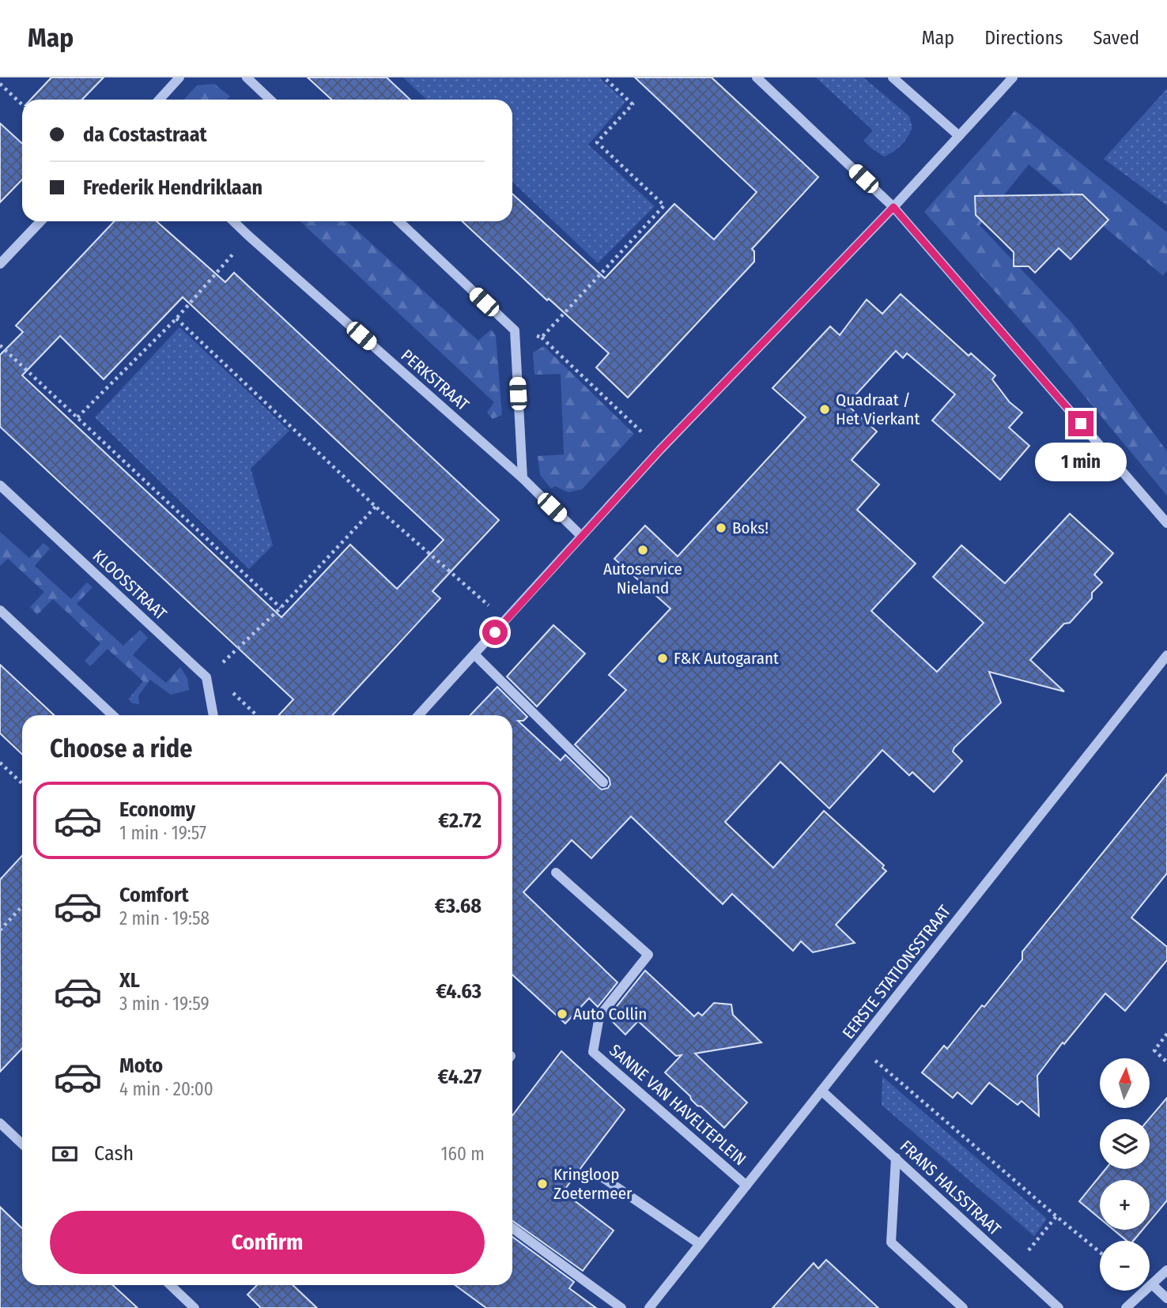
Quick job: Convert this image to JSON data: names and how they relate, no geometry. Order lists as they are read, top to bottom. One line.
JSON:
{"streets":{"street":["PERKSTRAAT","KLOOSSTRAAT","EERSTE STATIONSSTRAAT","SANNE VAN HAVELTEPLEIN","FRANS HALSSTRAAT"]},"crossings":[["EERSTE STATIONSSTRAAT","SANNE VAN HAVELTEPLEIN"],["EERSTE STATIONSSTRAAT","FRANS HALSSTRAAT"]],"places":["Quadraat / Het Vierkant","Boks!","Autoservice Nieland","F&K Autogarant","Auto Collin","Kringloop Zoetermeer"],"north":"top","page":{"header":"Map","nav":["Map","Directions","Saved"],"banner":["da Costastraat","Frederik Hendriklaan"],"bubble":"1 min","heading":"Choose a ride","list":[{"name":"Economy","note":"1 min · 19:57","value":"€2.72"},{"name":"Comfort","note":"2 min · 19:58","value":"€3.68"},{"name":"XL","note":"3 min · 19:59","value":"€4.63"},{"name":"Moto","note":"4 min · 20:00","value":"€4.27"}],"map_buttons":["+","−"],"pay":["Cash","160 m"],"buttons":"Confirm"}}
